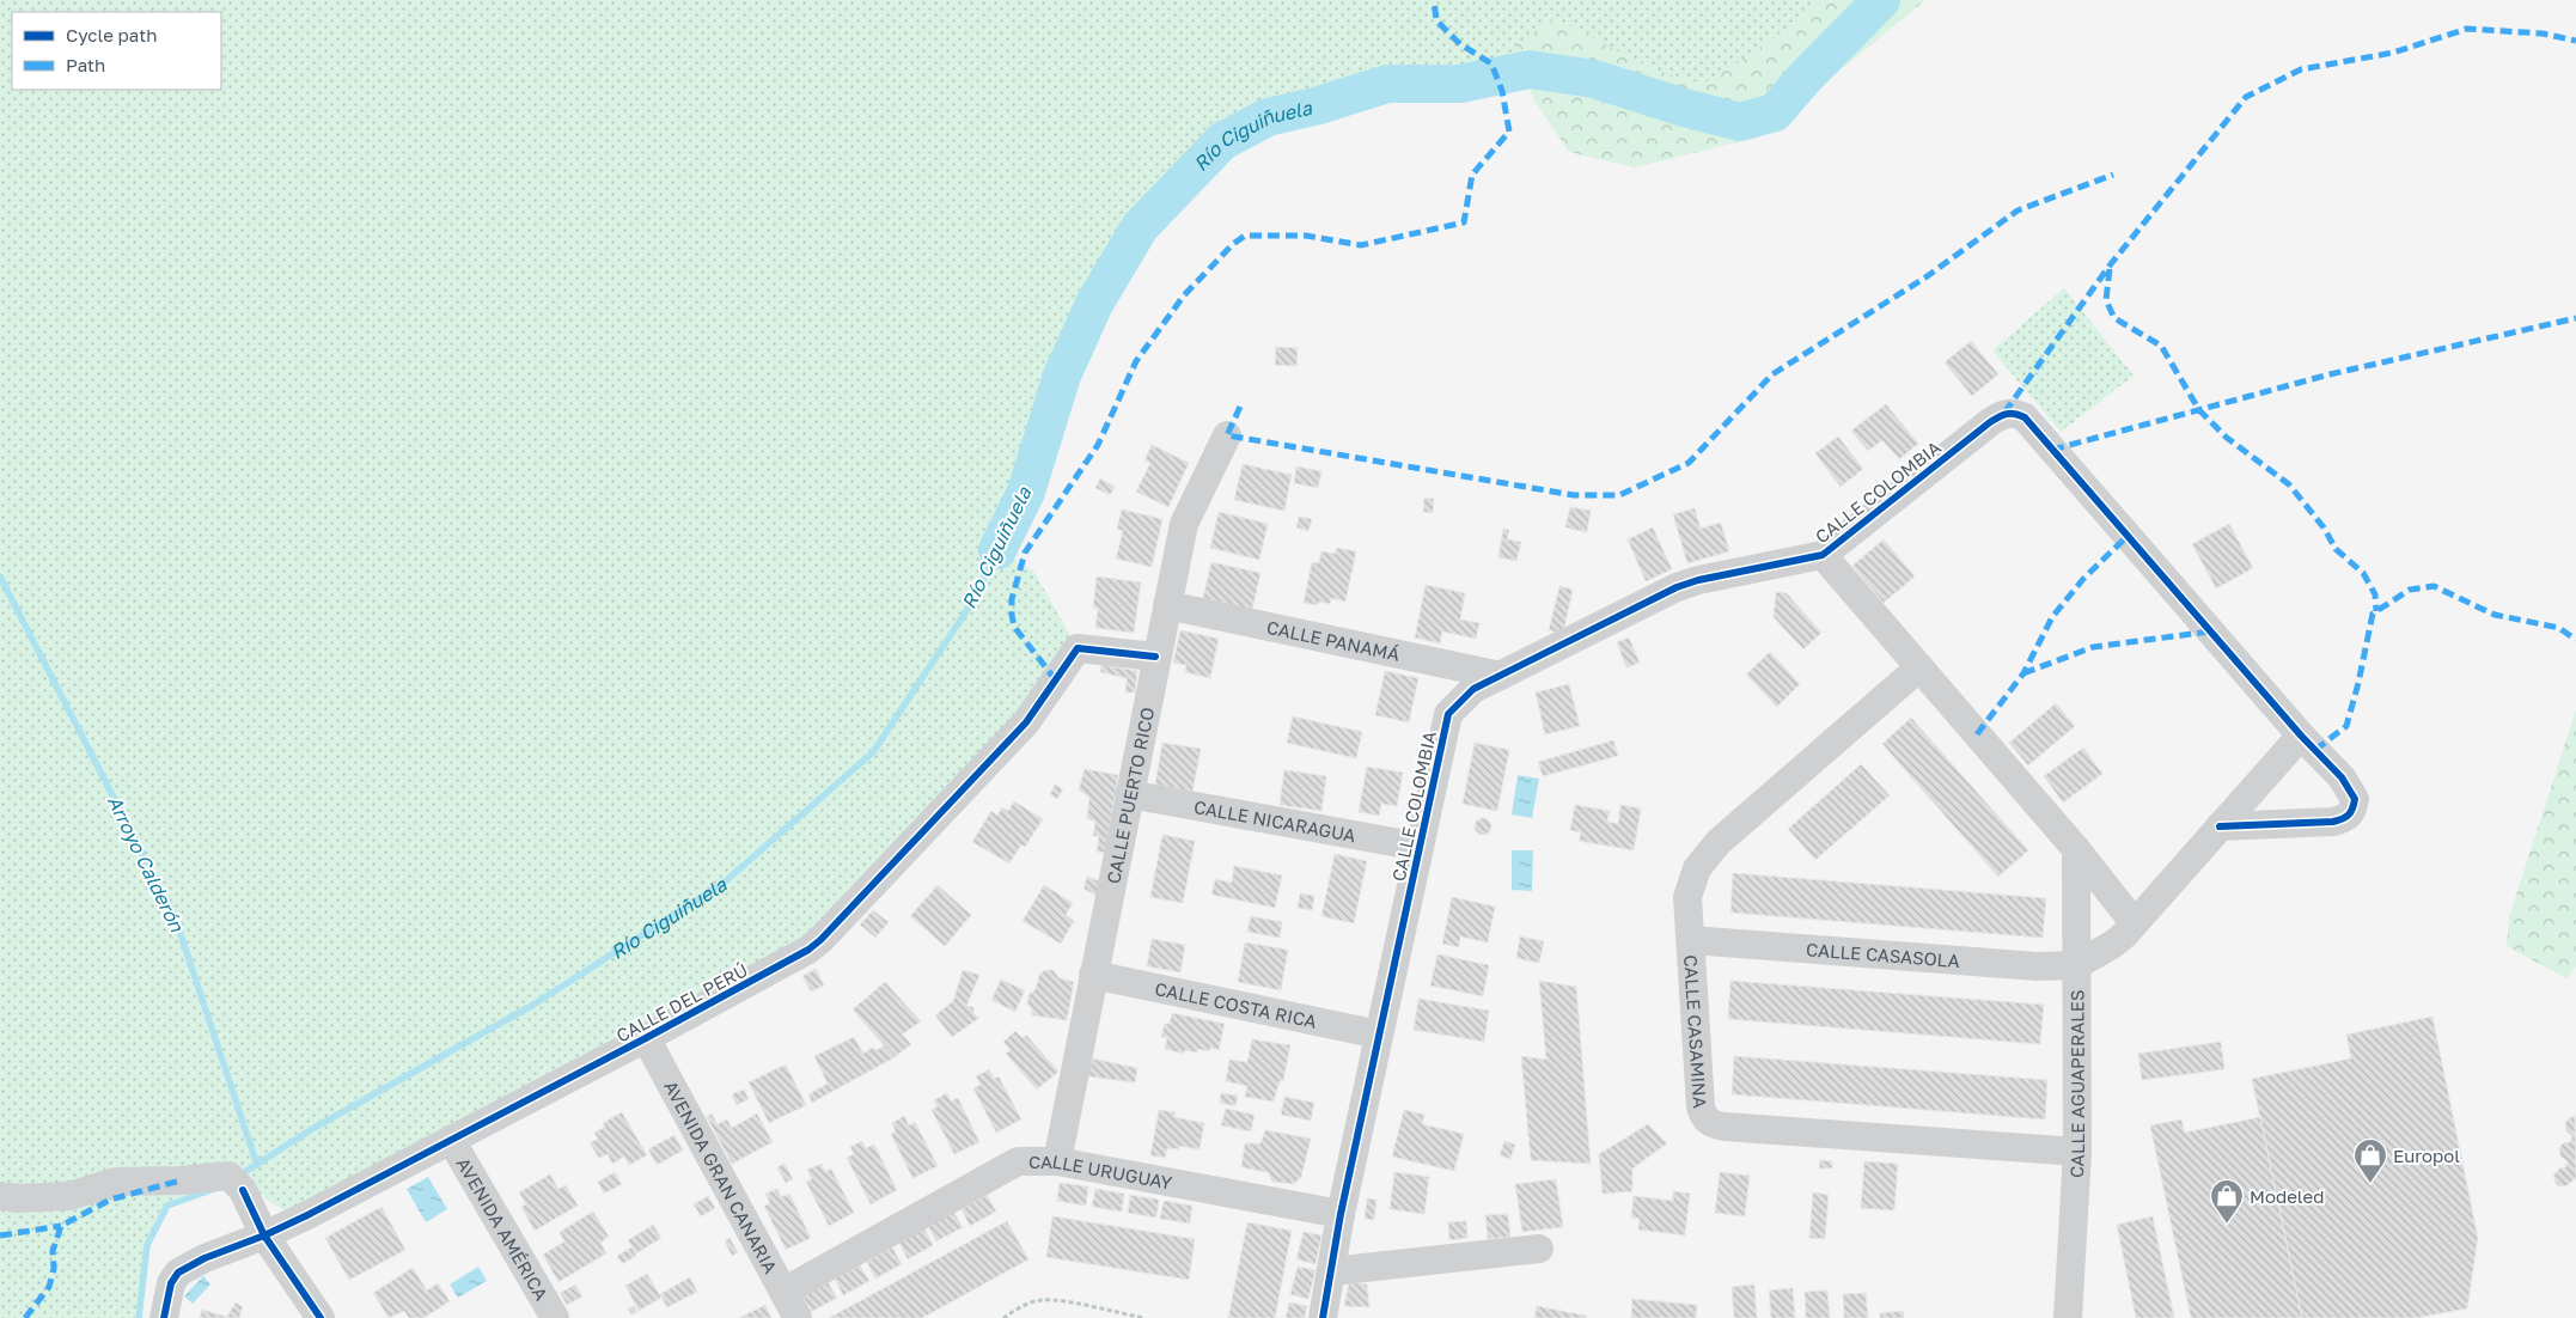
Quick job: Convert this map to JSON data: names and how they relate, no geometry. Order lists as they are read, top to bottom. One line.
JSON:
{"streets":{"street":["CALLE COLOMBIA","CALLE PANAMÁ","CALLE PUERTO RICO","CALLE NICARAGUA","CALLE CASASOLA","CALLE DEL PERÚ","CALLE COSTA RICA","CALLE CASAMINA","CALLE AGUAPERALES","CALLE URUGUAY","AVENIDA GRAN CANARIA","AVENIDA AMÉRICA"]},"crossings":[["CALLE COLOMBIA","CALLE PANAMÁ"],["CALLE COLOMBIA","CALLE NICARAGUA"],["CALLE COLOMBIA","CALLE COSTA RICA"],["CALLE COLOMBIA","CALLE URUGUAY"],["CALLE PANAMÁ","CALLE PUERTO RICO"],["CALLE PUERTO RICO","CALLE NICARAGUA"],["CALLE PUERTO RICO","CALLE DEL PERÚ"],["CALLE PUERTO RICO","CALLE COSTA RICA"],["CALLE PUERTO RICO","CALLE URUGUAY"],["CALLE CASASOLA","CALLE CASAMINA"],["CALLE CASASOLA","CALLE AGUAPERALES"],["CALLE DEL PERÚ","AVENIDA GRAN CANARIA"],["CALLE DEL PERÚ","AVENIDA AMÉRICA"],["CALLE CASAMINA","CALLE AGUAPERALES"],["CALLE URUGUAY","AVENIDA GRAN CANARIA"]],"water":["Río Ciguiñuela","Arroyo Calderón"],"places":{"shop":["Europol","Modeled"]},"legend":["Cycle path","Path"]}
